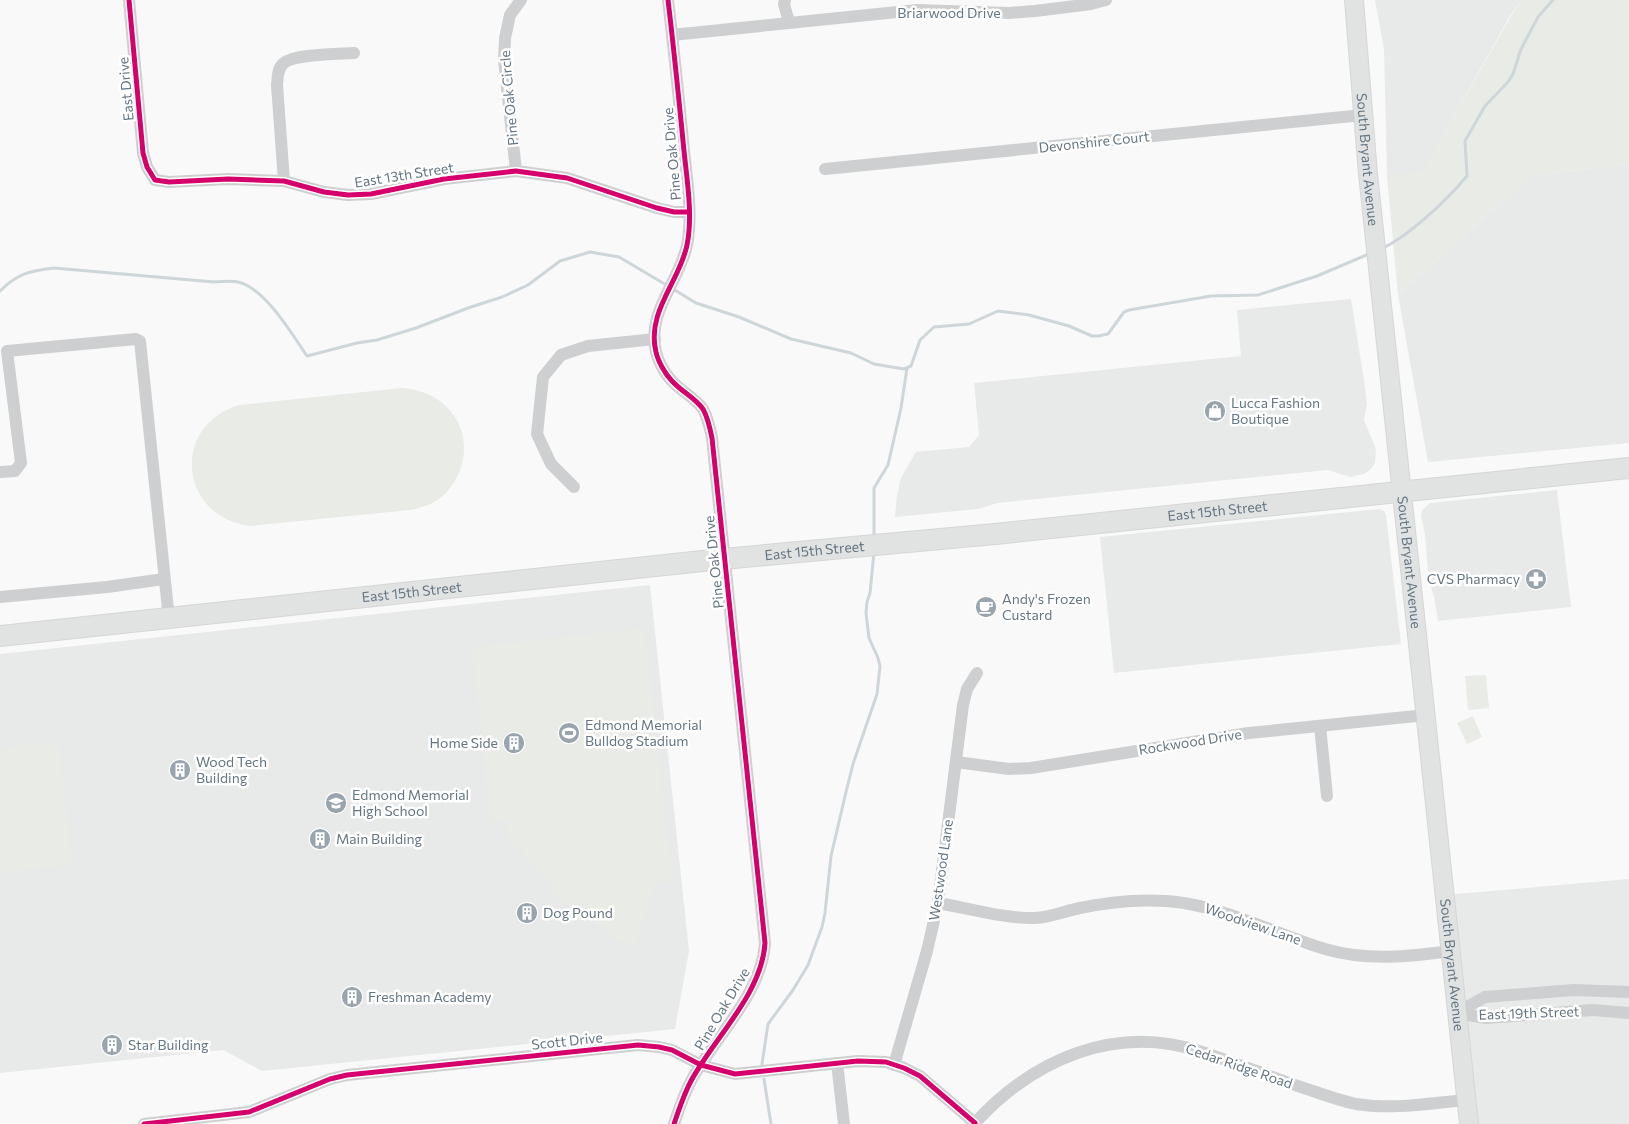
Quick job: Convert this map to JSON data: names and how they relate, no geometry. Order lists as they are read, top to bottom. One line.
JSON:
{"streets":{"main road":["South Bryant Avenue","East 15th Street"],"street":["Briarwood Drive","East Drive","Pine Oak Circle","Devonshire Court","Pine Oak Drive","East 13th Street","Rockwood Drive","Westwood Lane","Woodview Lane","East 19th Street","Scott Drive","Cedar Ridge Road"]},"crossings":[["Briarwood Drive","Pine Oak Drive"],["East Drive","East 13th Street"],["Pine Oak Circle","East 13th Street"],["Devonshire Court","South Bryant Avenue"],["Pine Oak Drive","East 13th Street"],["Pine Oak Drive","East 15th Street"],["Pine Oak Drive","Scott Drive"],["South Bryant Avenue","East 15th Street"],["South Bryant Avenue","Rockwood Drive"],["South Bryant Avenue","Woodview Lane"],["South Bryant Avenue","East 19th Street"],["South Bryant Avenue","Cedar Ridge Road"],["Rockwood Drive","Westwood Lane"],["Westwood Lane","Woodview Lane"],["Westwood Lane","Scott Drive"],["Scott Drive","Cedar Ridge Road"]],"places":{"shop":["Lucca Fashion Boutique"],"pharmacy":["CVS Pharmacy"],"cafe":["Andy's Frozen Custard"],"sports":["Edmond Memorial Bulldog Stadium"],"building":["Home Side","Wood Tech Building","Main Building","Dog Pound","Freshman Academy","Star Building"],"school or university":["Edmond Memorial High School"]}}
